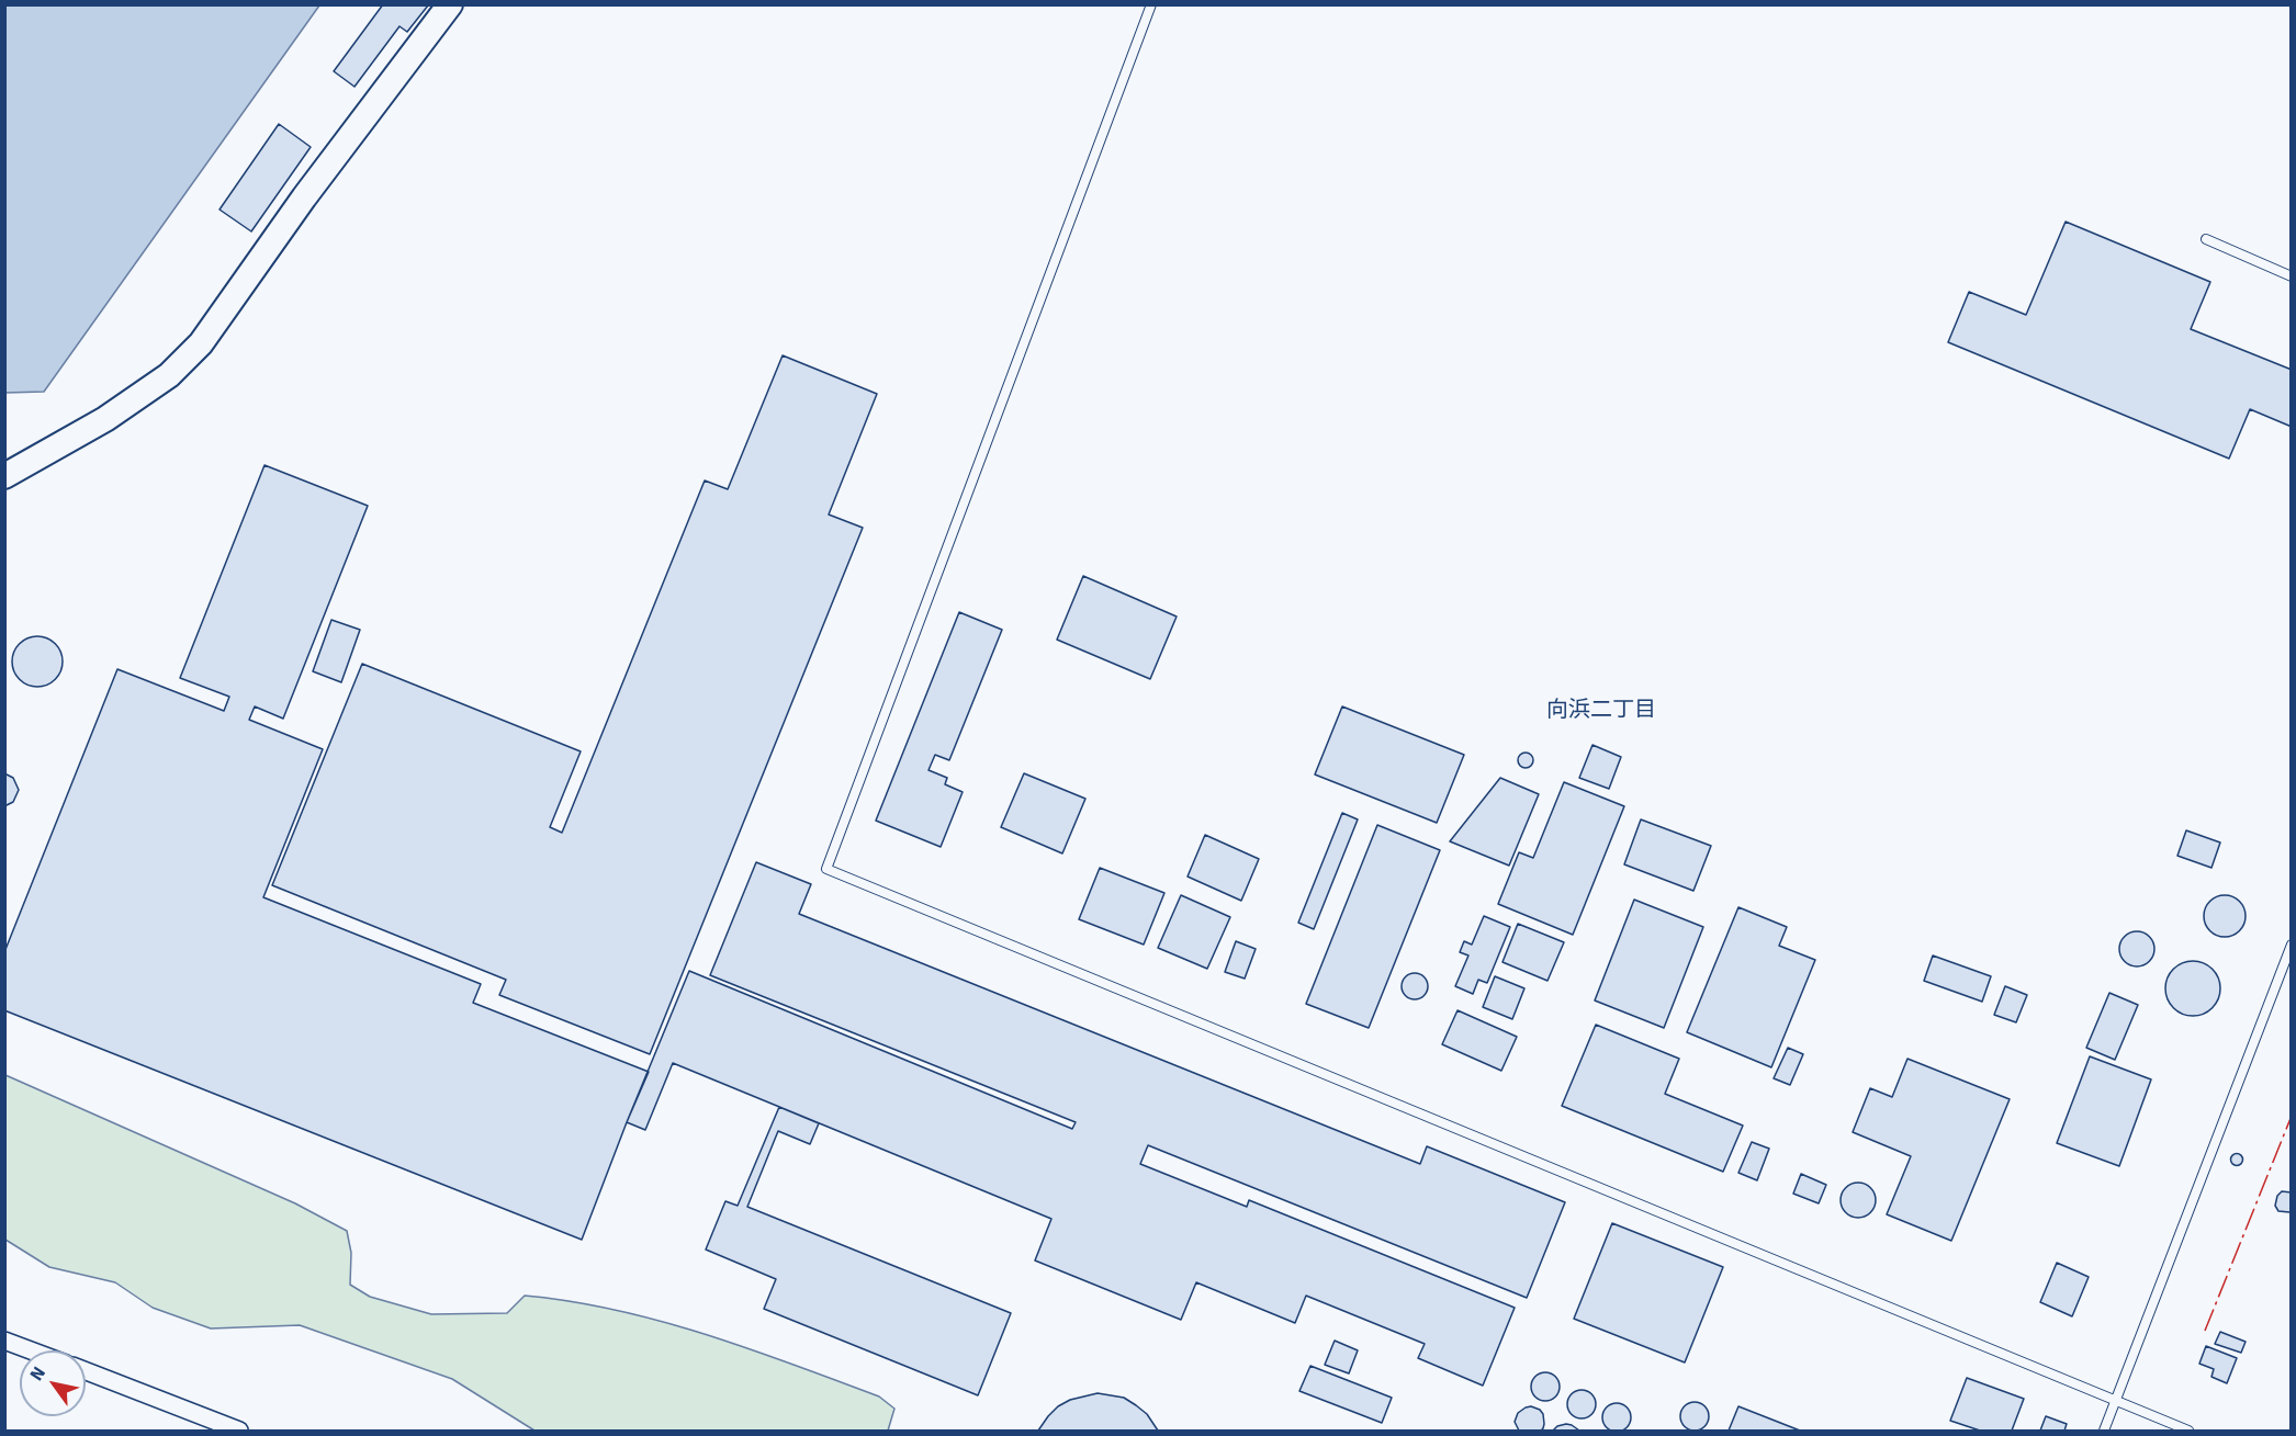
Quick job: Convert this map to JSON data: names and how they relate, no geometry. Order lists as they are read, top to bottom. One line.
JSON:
{"districts":["向浜二丁目"],"north":"top left"}
